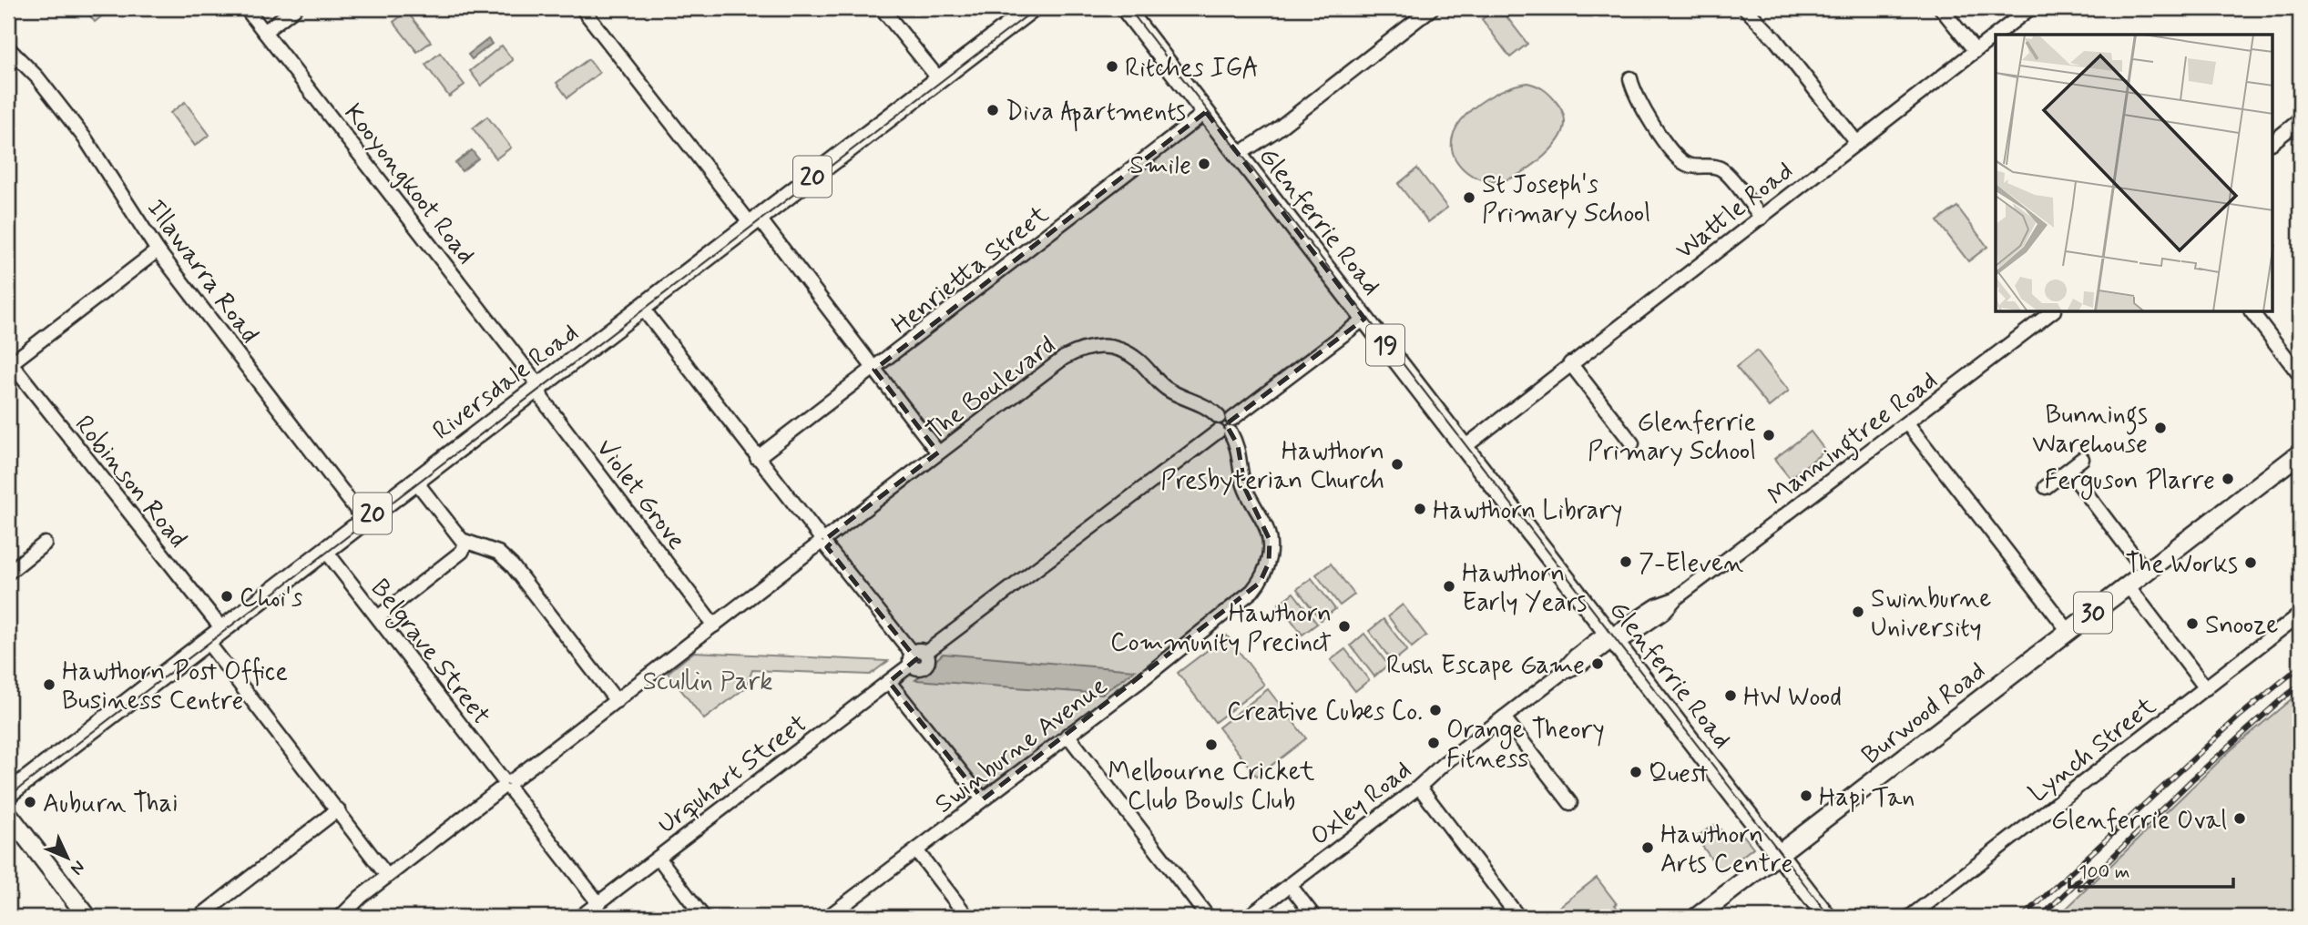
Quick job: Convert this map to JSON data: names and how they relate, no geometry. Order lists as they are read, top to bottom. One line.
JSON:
{"streets":{"main road":["20","Glenferrie Road","19","Riversdale Road","30","Burwood Road"],"street":["Kooyongkoot Road","Wattle Road","Henrietta Street","Illawarra Road","The Boulevard","Manningtree Road","Robinson Road","Violet Grove","Belgrave Street","Swinburne Avenue","Lynch Street","Urquhart Street","Oxley Road"]},"crossings":[["Kooyongkoot Road","Riversdale Road"],["Kooyongkoot Road","Violet Grove"],["Wattle Road","Glenferrie Road"],["Glenferrie Road","Henrietta Street"],["Glenferrie Road","Manningtree Road"],["Glenferrie Road","Burwood Road"],["Glenferrie Road","Oxley Road"],["Illawarra Road","Riversdale Road"],["Riversdale Road","Robinson Road"],["Riversdale Road","Violet Grove"],["Riversdale Road","Belgrave Street"],["The Boulevard","Violet Grove"],["The Boulevard","Belgrave Street"],["The Boulevard","Swinburne Avenue"],["The Boulevard","Urquhart Street"],["Manningtree Road","Oxley Road"],["Belgrave Street","Urquhart Street"],["Swinburne Avenue","Urquhart Street"]],"parks":["Scullin Park"],"places":["Ritches IGA","Diva Apartments","Smile","St Joseph's Primary School","Bunnings Warehouse","Glenferrie Primary School","Hawthorn Presbyterian Church","Ferguson Plarre","Hawthorn Library","7-Eleven","The Works","Hawthorn Early Years","Choi's","Swinburne University","Snooze","Hawthorn Community Precinct","Rush Escape Game","Hawthorn Post Office Business Centre","HW Wood","Creative Cubes Co.","Orange Theory Fitness","Melbourne Cricket Club Bowls Club","Quest","Hapi Tan","Auburn Thai","Glenferrie Oval","Hawthorn Arts Centre"],"scale_bar":"100 m","north":"bottom right"}
